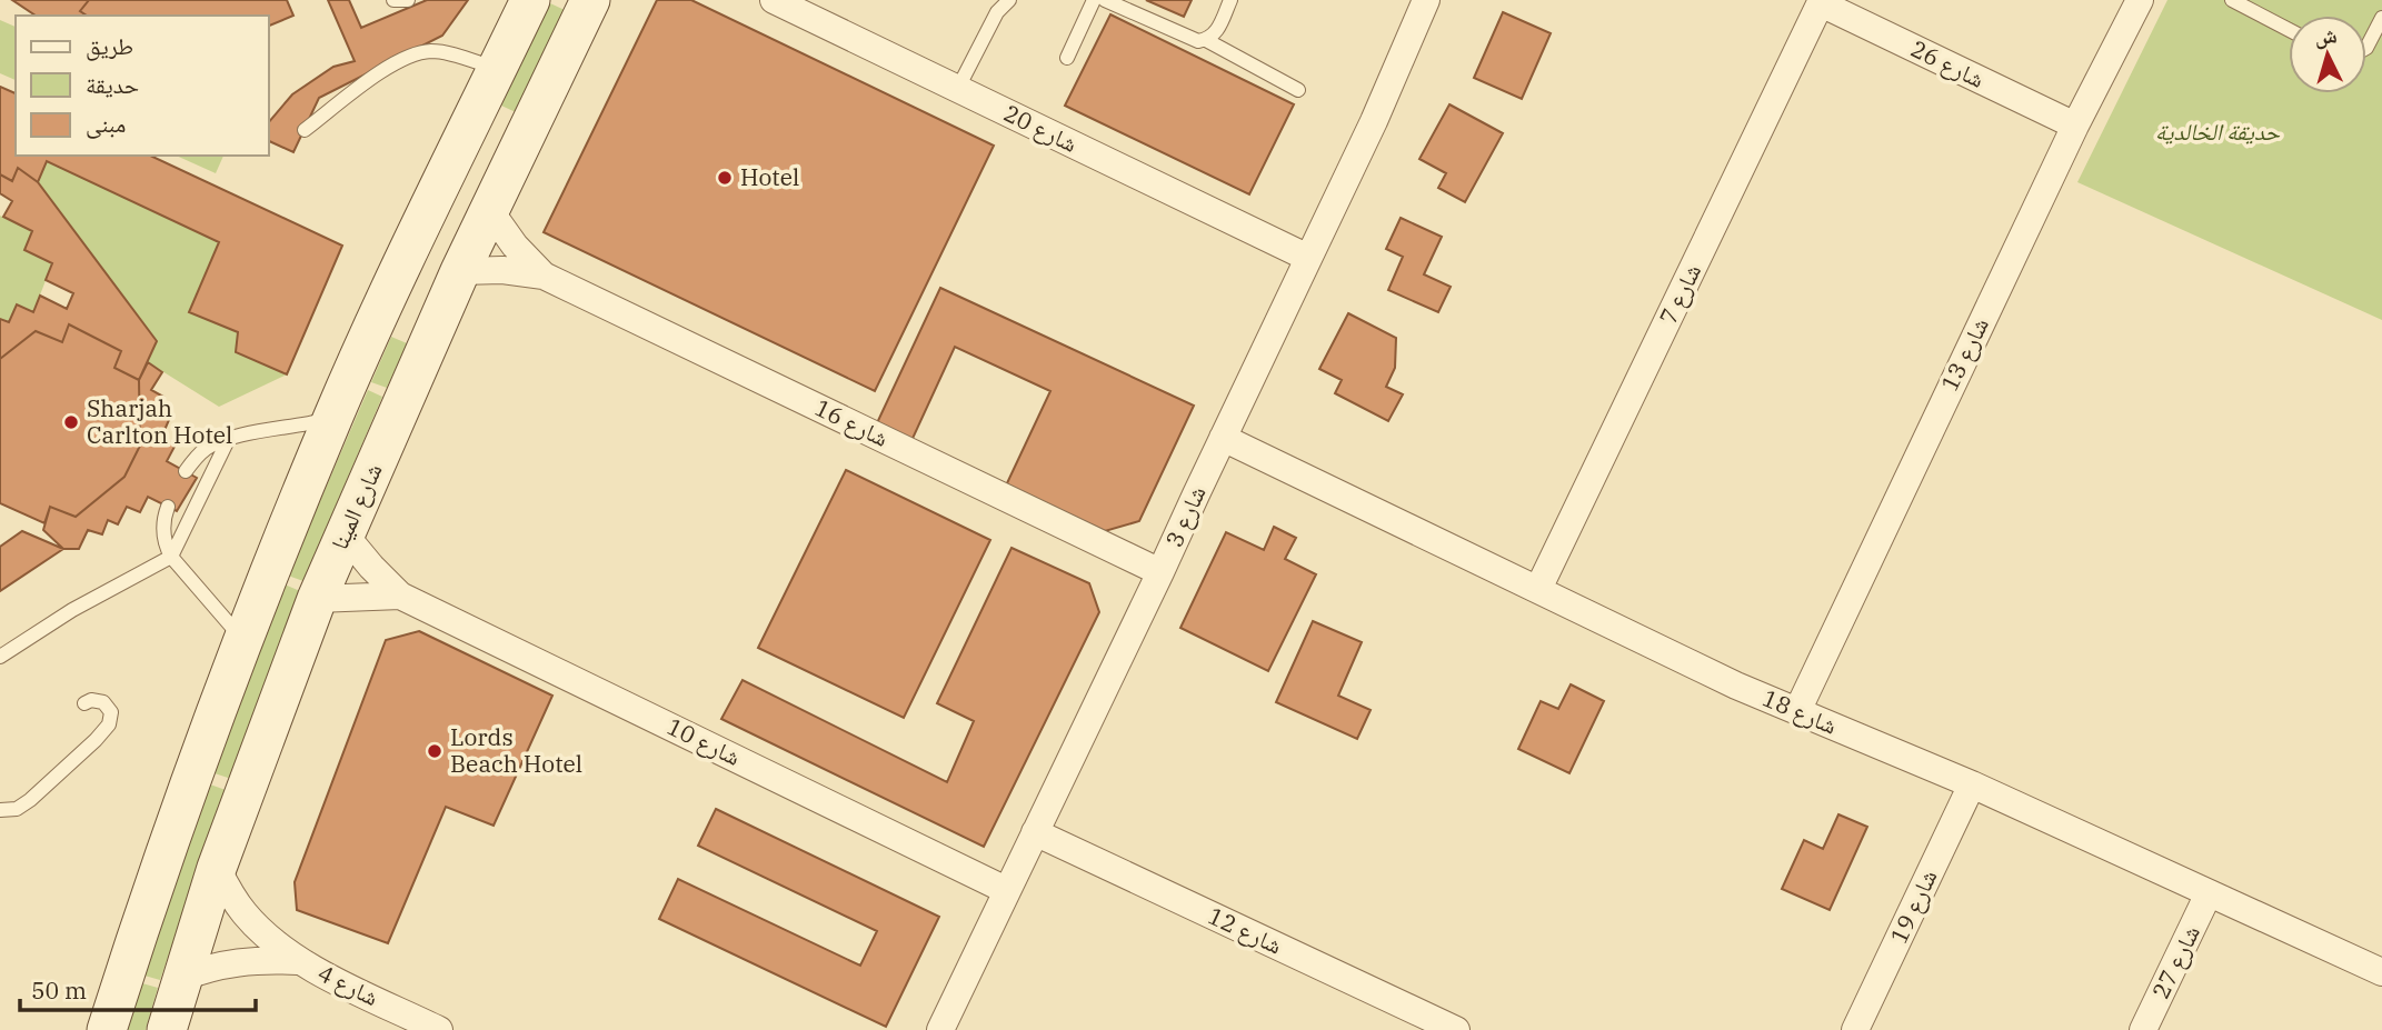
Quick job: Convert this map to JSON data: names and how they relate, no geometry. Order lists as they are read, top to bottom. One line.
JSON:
{"streets":{"main road":["شارع المينا"],"street":["شارع 26","شارع 20","شارع 7","شارع 13","شارع 16","شارع 3","شارع 18","شارع 10","شارع 19","شارع 12","شارع 27","شارع 4"]},"crossings":[["شارع 26","شارع 7"],["شارع 26","شارع 13"],["شارع 20","شارع 3"],["شارع 7","شارع 18"],["شارع 13","شارع 18"],["شارع 16","شارع المينا"],["شارع 16","شارع 3"],["شارع المينا","شارع 10"],["شارع المينا","شارع 4"],["شارع 3","شارع 18"],["شارع 3","شارع 10"],["شارع 3","شارع 12"],["شارع 18","شارع 19"],["شارع 18","شارع 27"]],"parks":["حديقة الخالدية"],"places":["Hotel","Sharjah Carlton Hotel","Lords Beach Hotel"],"legend":["طريق","حديقة","مبنى"],"scale_bar":"50 m","north":"top"}
